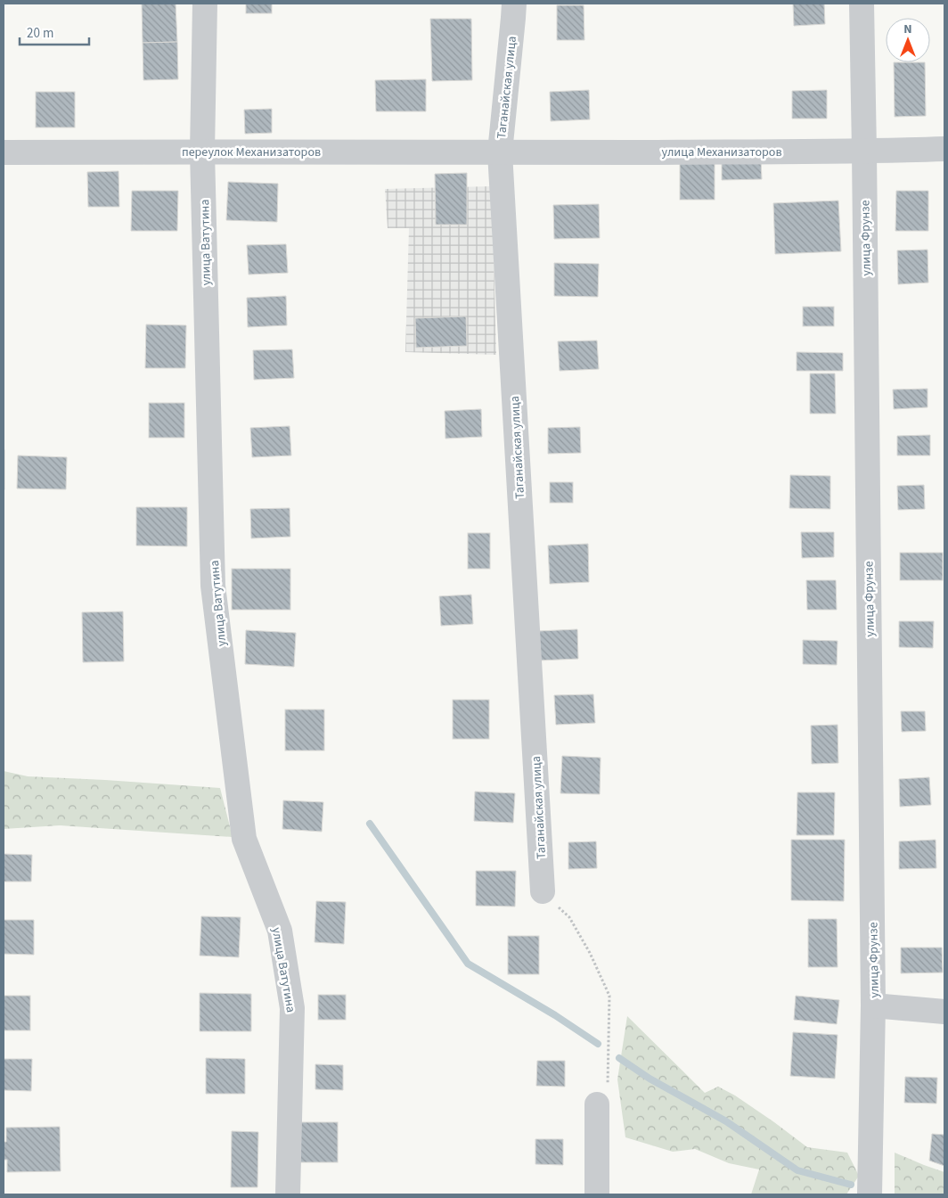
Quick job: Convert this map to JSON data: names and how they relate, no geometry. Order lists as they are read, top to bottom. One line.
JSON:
{"streets":{"street":["Таганайская улица","переулок Механизаторов","улица Механизаторов","улица Фрунзе","улица Ватутина"]},"crossings":[["Таганайская улица","переулок Механизаторов"],["Таганайская улица","улица Механизаторов"],["переулок Механизаторов","улица Механизаторов"],["переулок Механизаторов","улица Ватутина"],["улица Механизаторов","улица Фрунзе"]],"scale_bar":"20 m","north":"top"}
